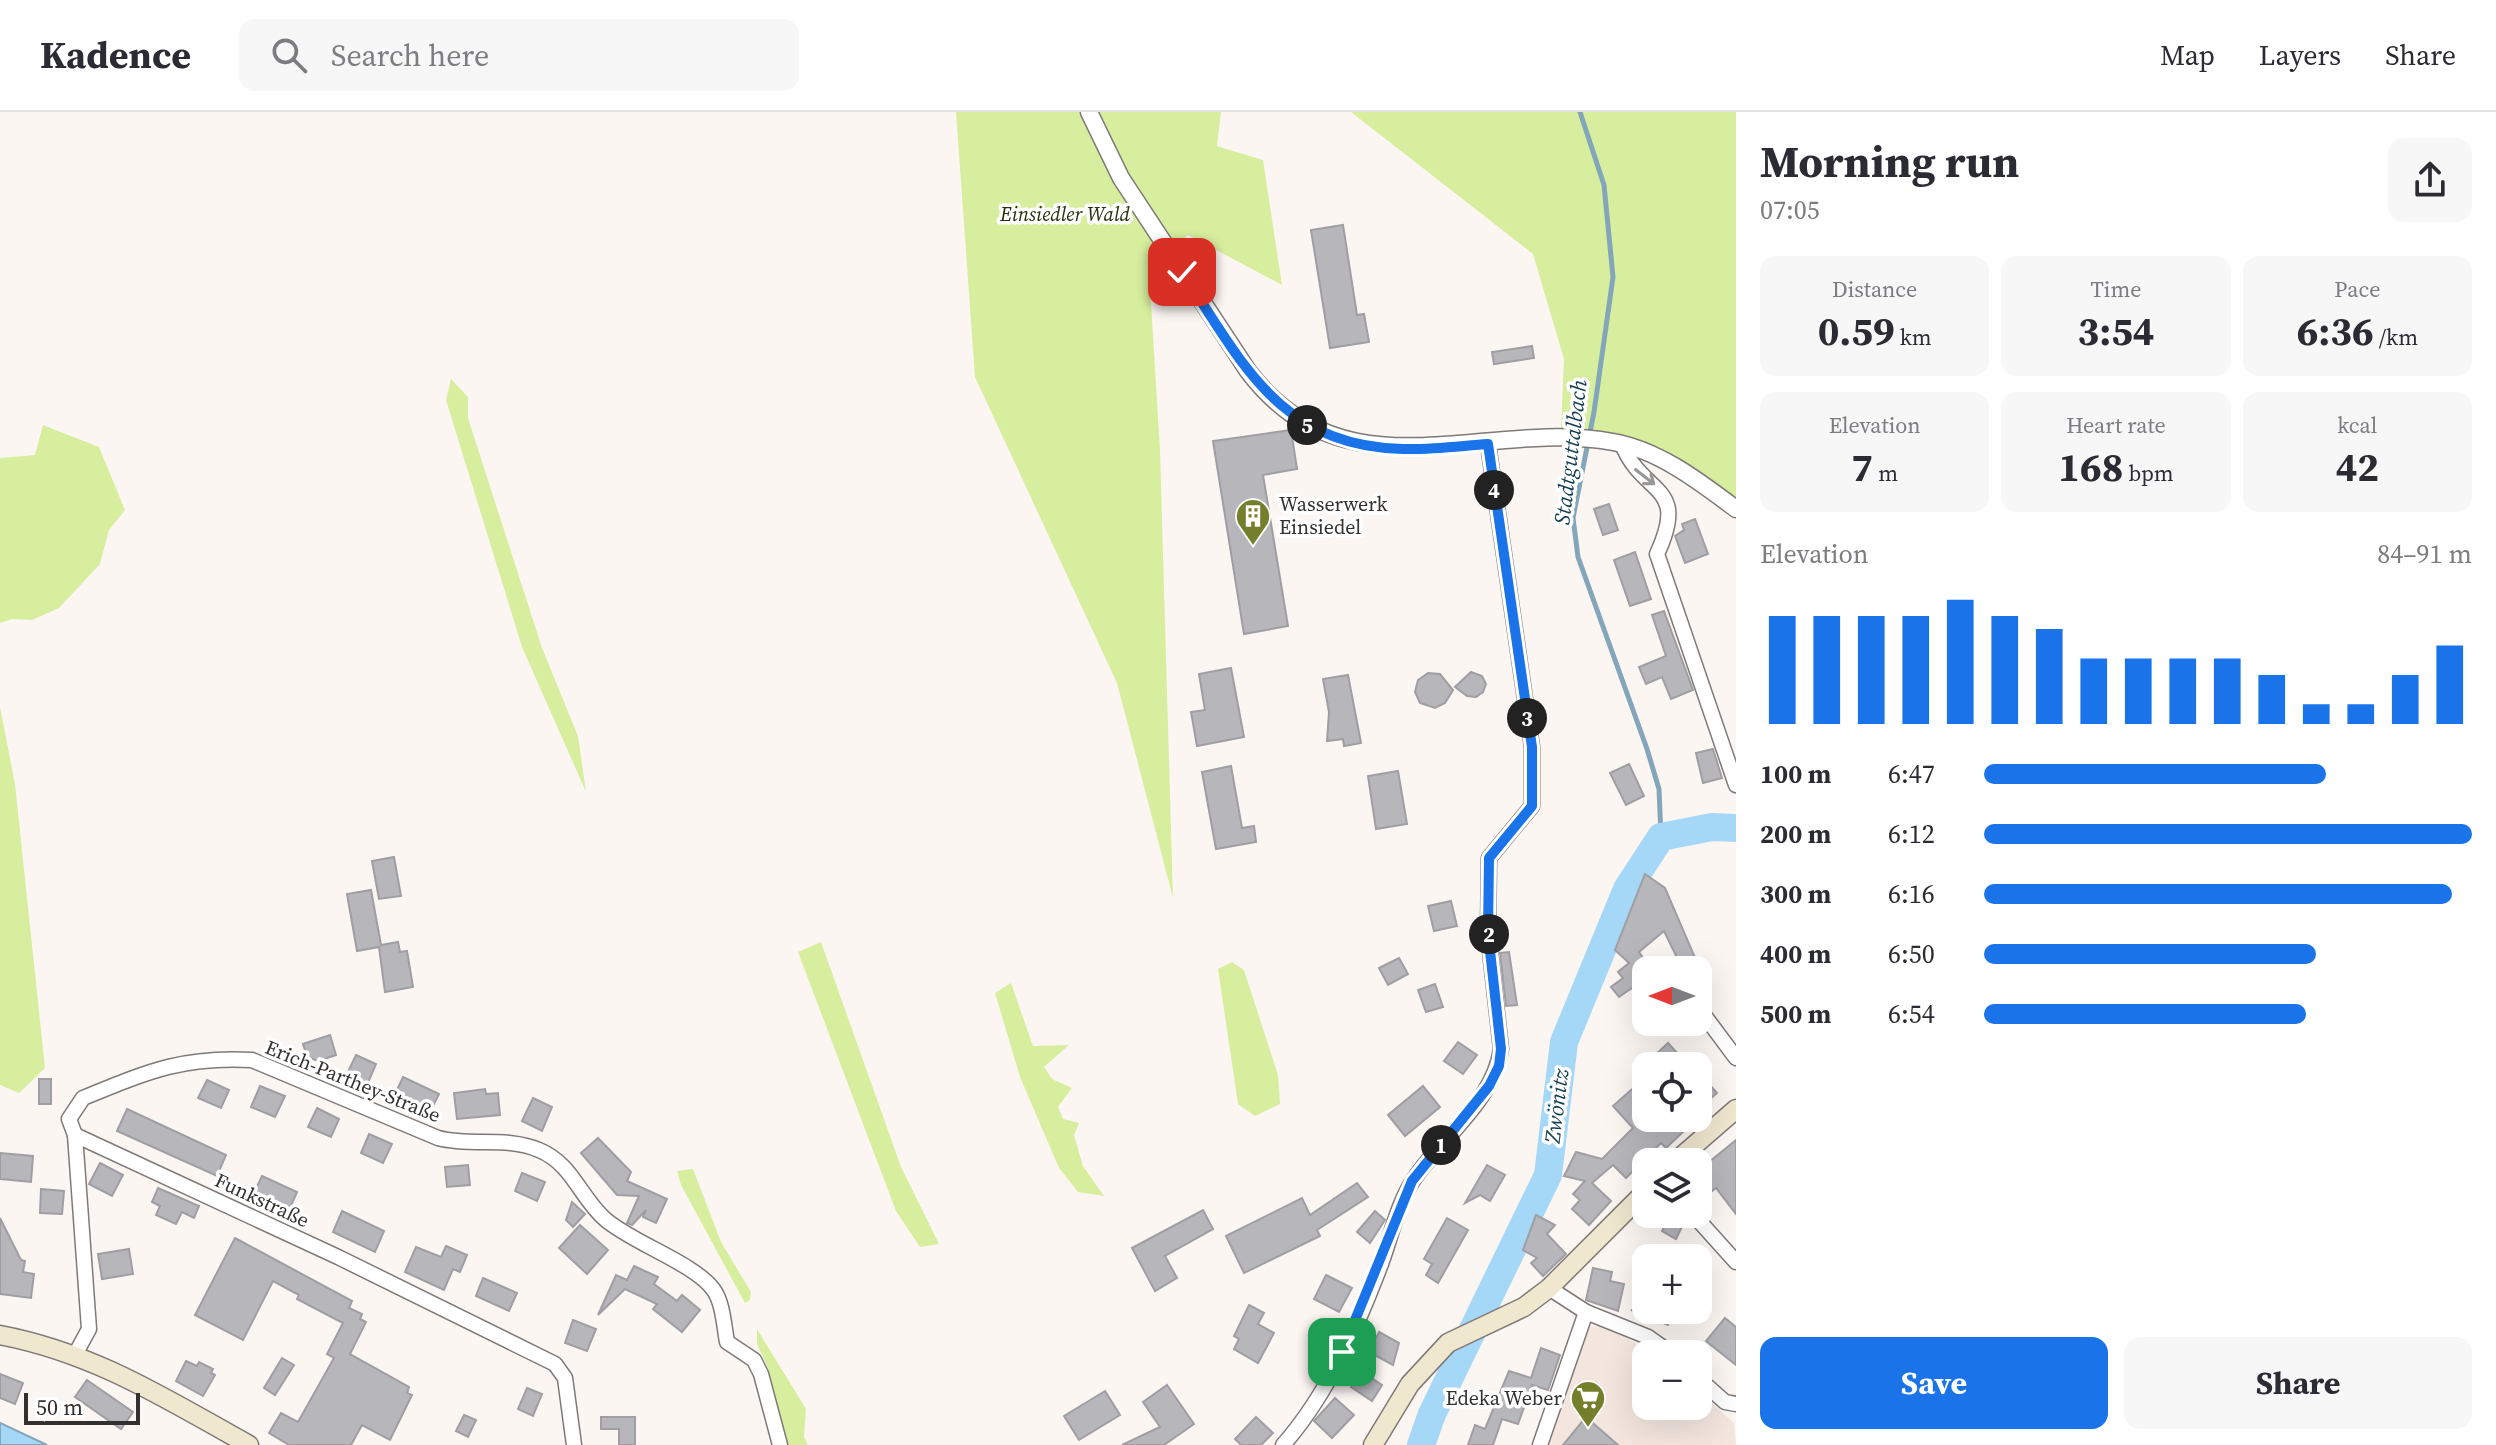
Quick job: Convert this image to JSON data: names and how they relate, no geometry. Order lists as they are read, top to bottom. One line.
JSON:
{"streets":{"street":["Erich-Parthey-Straße","Funkstraße"]},"crossings":[["Erich-Parthey-Straße","Funkstraße"]],"water":["Stadtguttalbach","Zwönitz"],"parks":["Einsiedler Wald"],"places":{"building":["Wasserwerk Einsiedel"],"supermarket":["Edeka Weber"]},"scale_bar":"50 m","north":"left","page":{"header":"Kadence","search":"Search here","nav":["Map","Layers","Share"],"heading":["Morning run","07:05"],"stats":[["Distance","0.59 km"],["Time","3:54"],["Pace","6:36 /km"],["Elevation","7 m"],["Heart rate","168 bpm"],["kcal","42"]],"pins":["5","4","3","2","1"],"chart":["Elevation","84–91 m"],"list":[{"name":"100 m","note":"6:47"},{"name":"200 m","note":"6:12"},{"name":"300 m","note":"6:16"},{"name":"400 m","note":"6:50"},{"name":"500 m","note":"6:54"}],"map_buttons":["+","−"],"buttons":["Save","Share"],"scale":"50 m"}}
